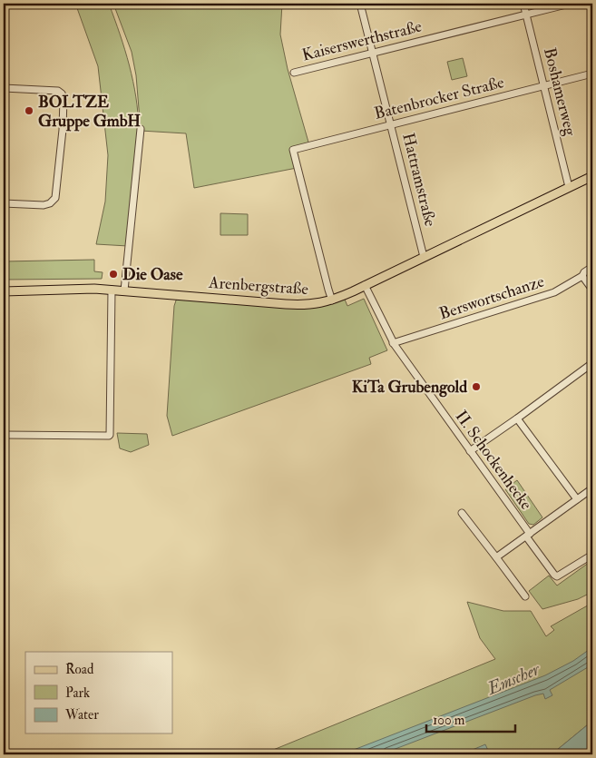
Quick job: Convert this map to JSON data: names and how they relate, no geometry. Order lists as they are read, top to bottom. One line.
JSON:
{"streets":{"main road":["Arenbergstraße"],"street":["Kaiserswerthstraße","Boshamerweg","Batenbrocker Straße","Hattramstraße","Berswortschanze","II. Schockenhecke"]},"crossings":[["Kaiserswerthstraße","Boshamerweg"],["Kaiserswerthstraße","Hattramstraße"],["Boshamerweg","Batenbrocker Straße"],["Boshamerweg","Arenbergstraße"],["Batenbrocker Straße","Hattramstraße"],["Batenbrocker Straße","Arenbergstraße"],["Hattramstraße","Arenbergstraße"],["Arenbergstraße","II. Schockenhecke"],["Berswortschanze","II. Schockenhecke"]],"water":["Emscher"],"places":["BOLTZE Gruppe GmbH","Die Oase","KiTa Grubengold"],"legend":["Road","Park","Water"],"scale_bar":"100 m"}
